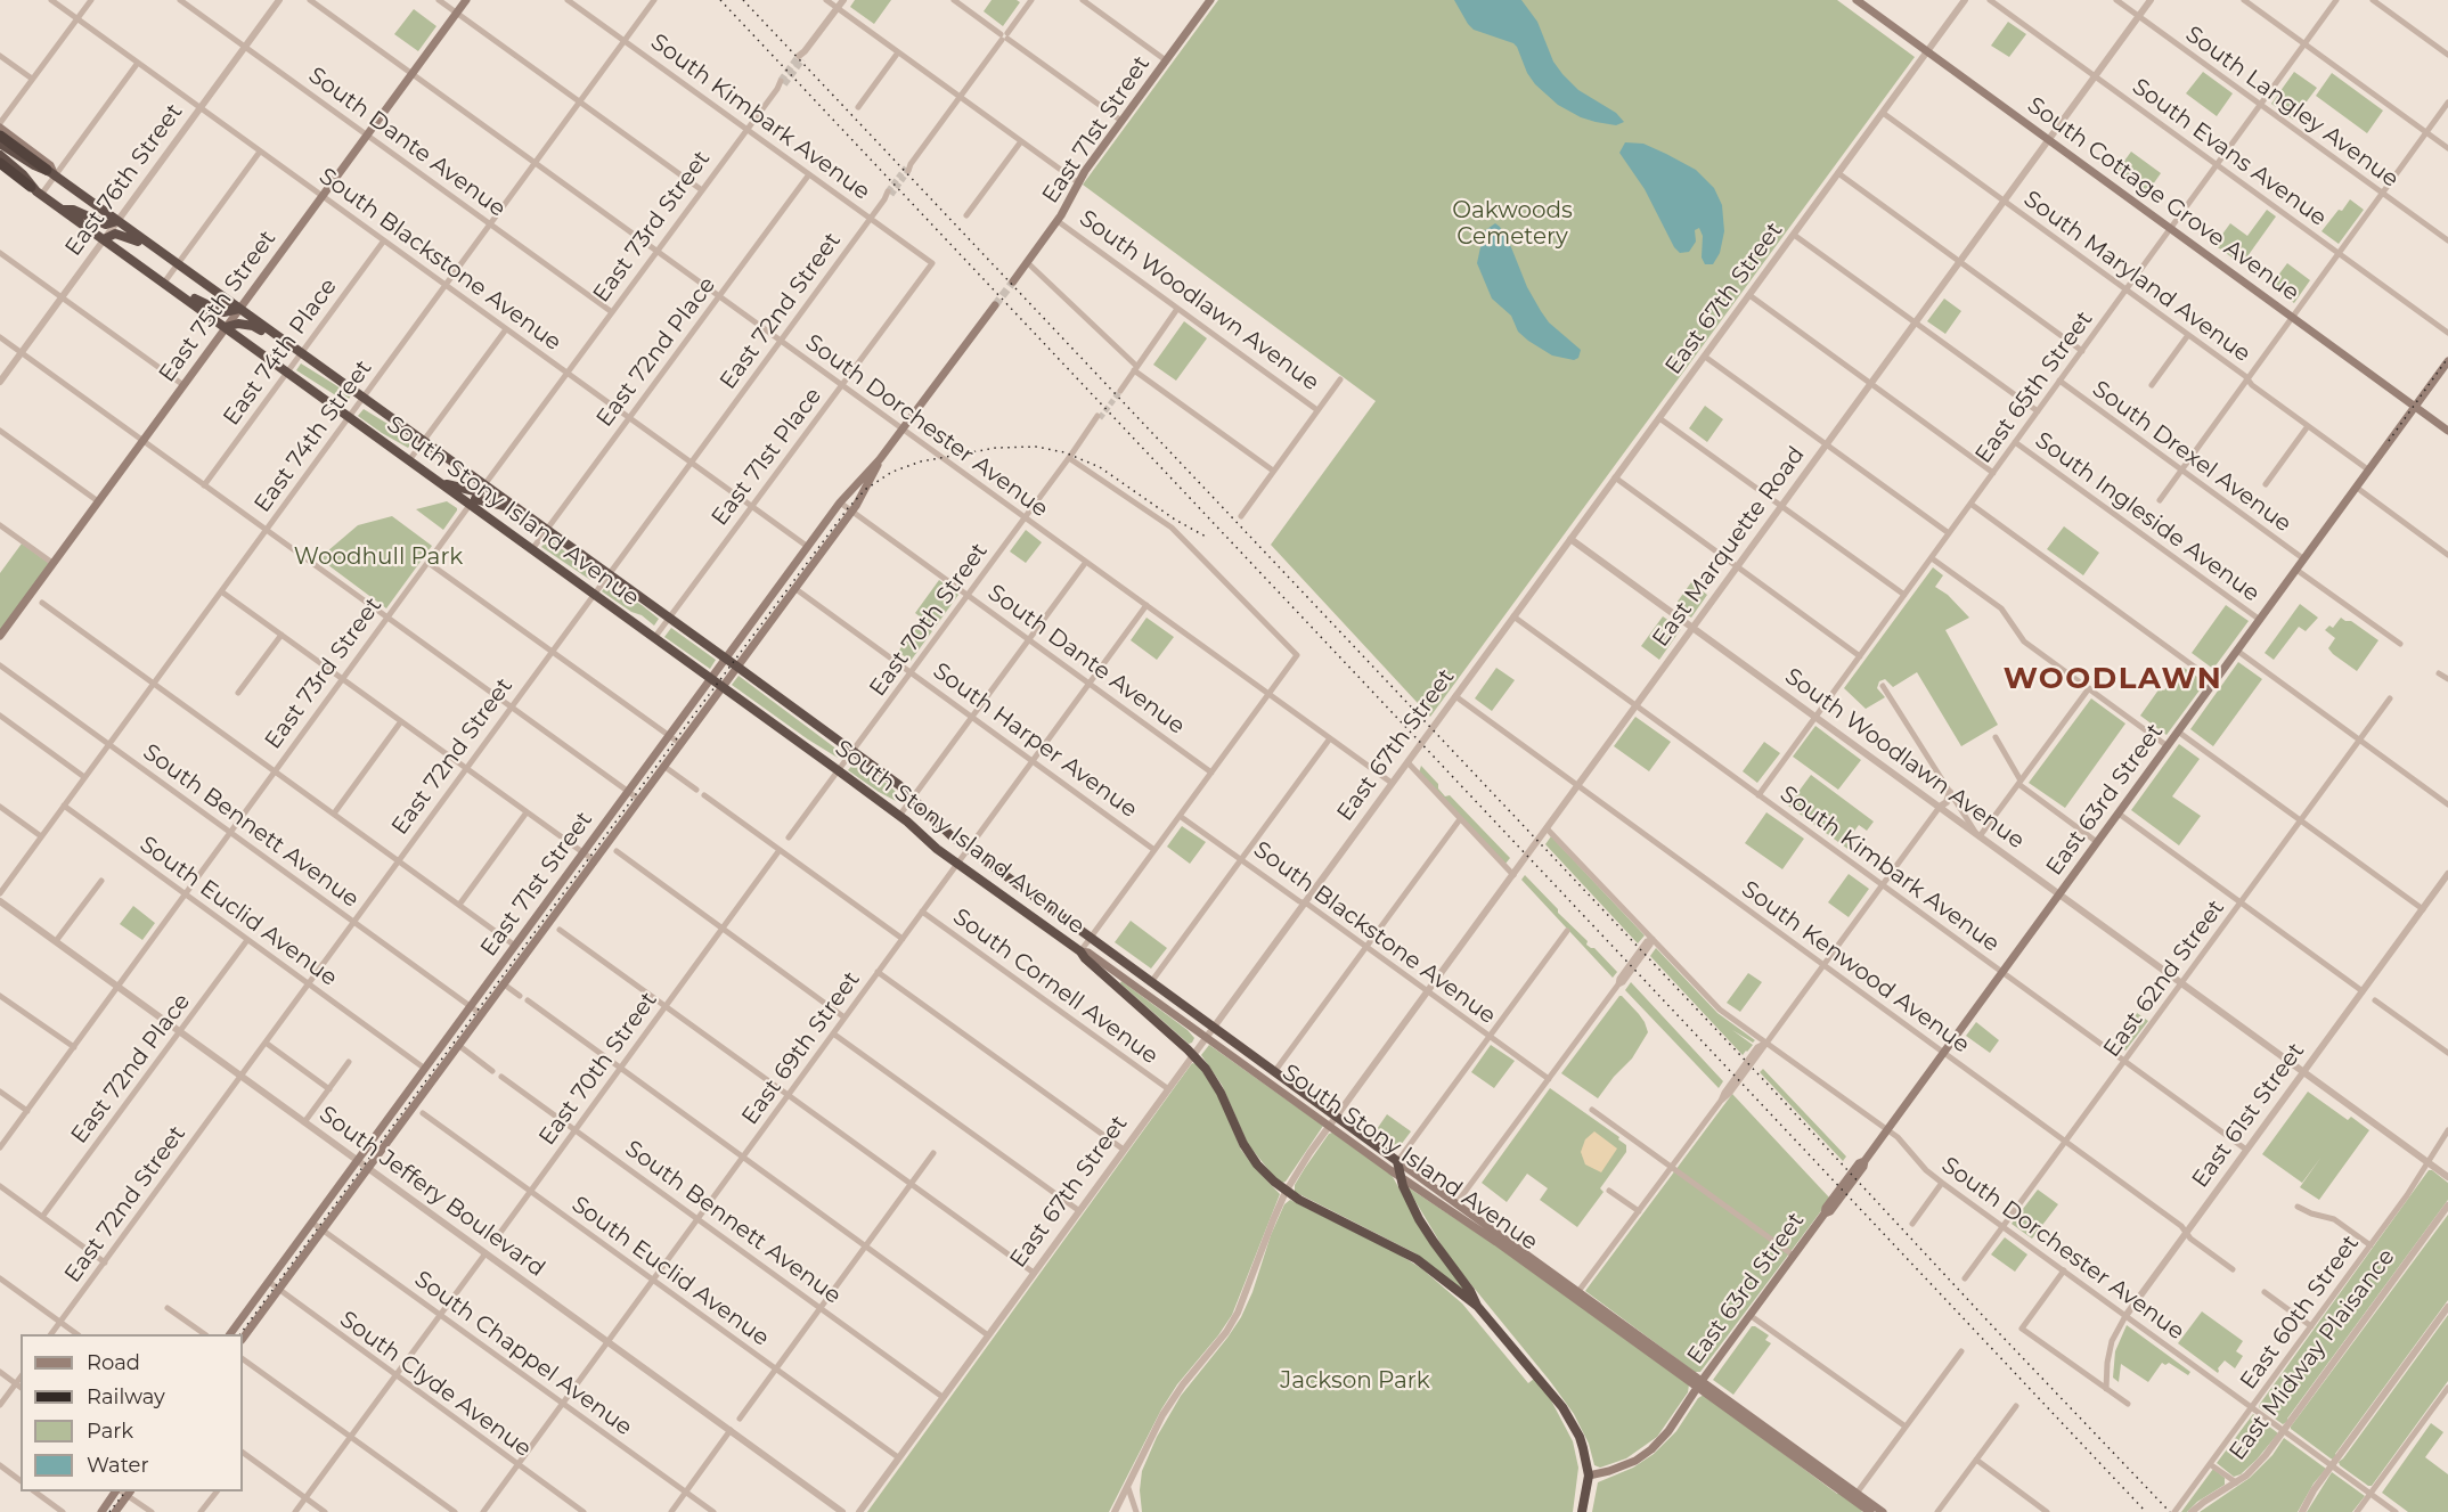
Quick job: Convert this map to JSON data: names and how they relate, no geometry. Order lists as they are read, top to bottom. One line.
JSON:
{"streets":{"highway":["South Stony Island Avenue"],"main road":["East 71st Street","South Cottage Grove Avenue","East 75th Street","East 63rd Street"],"street":["South Langley Avenue","South Kimbark Avenue","South Dante Avenue","South Evans Avenue","East 76th Street","East 73rd Street","South Blackstone Avenue","South Maryland Avenue","East 67th Street","South Woodlawn Avenue","East 72nd Street","East 74th Place","East 72nd Place","East 65th Street","South Dorchester Avenue","East 74th Street","East 71st Place","South Drexel Avenue","South Ingleside Avenue","East Marquette Road","East 70th Street","South Harper Avenue","South Bennett Avenue","South Euclid Avenue","South Kenwood Avenue","East 62nd Street","South Cornell Avenue","East 69th Street","East 61st Street","South Jeffery Boulevard","East 60th Street","South Chappel Avenue","East Midway Plaisance","South Clyde Avenue"]},"crossings":[["South Langley Avenue","East 65th Street"],["South Langley Avenue","East Marquette Road"],["South Kimbark Avenue","East 73rd Street"],["South Kimbark Avenue","East 67th Street"],["South Kimbark Avenue","East 72nd Street"],["South Kimbark Avenue","East 72nd Place"],["South Kimbark Avenue","East 65th Street"],["South Kimbark Avenue","East 74th Street"],["South Kimbark Avenue","East 71st Place"],["South Kimbark Avenue","East Marquette Road"],["South Kimbark Avenue","East 63rd Street"],["South Kimbark Avenue","East 62nd Street"],["South Kimbark Avenue","East 61st Street"],["East 71st Street","South Dante Avenue"],["East 71st Street","South Blackstone Avenue"],["East 71st Street","South Woodlawn Avenue"],["East 71st Street","South Dorchester Avenue"],["East 71st Street","South Stony Island Avenue"],["East 71st Street","South Harper Avenue"],["East 71st Street","South Bennett Avenue"],["East 71st Street","South Euclid Avenue"],["East 71st Street","South Jeffery Boulevard"],["East 71st Street","South Chappel Avenue"],["East 71st Street","South Clyde Avenue"],["South Dante Avenue","East 76th Street"],["South Dante Avenue","East 73rd Street"],["South Dante Avenue","East 75th Street"],["South Dante Avenue","East 74th Street"],["South Dante Avenue","East 70th Street"],["South Dante Avenue","East 69th Street"],["South Evans Avenue","East 65th Street"],["South Evans Avenue","East Marquette Road"],["East 76th Street","South Blackstone Avenue"],["East 76th Street","South Stony Island Avenue"],["South Cottage Grove Avenue","East 67th Street"],["South Cottage Grove Avenue","East 65th Street"],["South Cottage Grove Avenue","East Marquette Road"],["South Cottage Grove Avenue","East 63rd Street"],["East 73rd Street","South Blackstone Avenue"],["East 73rd Street","South Dorchester Avenue"],["East 73rd Street","South Stony Island Avenue"],["East 73rd Street","South Bennett Avenue"],["East 73rd Street","South Euclid Avenue"],["East 73rd Street","South Jeffery Boulevard"],["South Blackstone Avenue","East 67th Street"],["South Blackstone Avenue","East 75th Street"],["South Blackstone Avenue","East 72nd Street"],["South Blackstone Avenue","East 74th Place"],["South Blackstone Avenue","East 72nd Place"],["South Blackstone Avenue","East 74th Street"],["South Blackstone Avenue","East 71st Place"],["South Blackstone Avenue","East Marquette Road"],["South Maryland Avenue","East 67th Street"],["South Maryland Avenue","East 65th Street"],["South Maryland Avenue","East Marquette Road"],["South Maryland Avenue","East 63rd Street"],["East 67th Street","South Woodlawn Avenue"],["East 67th Street","South Dorchester Avenue"],["East 67th Street","South Drexel Avenue"],["East 67th Street","South Stony Island Avenue"],["East 67th Street","South Ingleside Avenue"],["East 67th Street","South Bennett Avenue"],["East 67th Street","South Euclid Avenue"],["East 67th Street","South Kenwood Avenue"],["East 67th Street","South Cornell Avenue"],["South Woodlawn Avenue","East 65th Street"],["South Woodlawn Avenue","East Marquette Road"],["South Woodlawn Avenue","East 63rd Street"],["South Woodlawn Avenue","East 62nd Street"],["South Woodlawn Avenue","East 61st Street"],["South Woodlawn Avenue","East 60th Street"],["East 75th Street","South Dorchester Avenue"],["East 75th Street","South Stony Island Avenue"],["East 72nd Street","South Dorchester Avenue"],["East 72nd Street","South Stony Island Avenue"],["East 72nd Street","South Bennett Avenue"],["East 72nd Street","South Euclid Avenue"],["East 72nd Street","South Jeffery Boulevard"],["East 74th Place","South Stony Island Avenue"],["East 72nd Place","South Dorchester Avenue"],["East 72nd Place","South Stony Island Avenue"],["East 72nd Place","South Euclid Avenue"],["East 72nd Place","South Jeffery Boulevard"],["East 65th Street","South Drexel Avenue"],["East 65th Street","South Ingleside Avenue"],["South Dorchester Avenue","East 74th Street"],["South Dorchester Avenue","East 71st Place"],["South Dorchester Avenue","East Marquette Road"],["South Dorchester Avenue","East 70th Street"],["South Dorchester Avenue","East 63rd Street"],["South Dorchester Avenue","East 62nd Street"],["South Dorchester Avenue","East 69th Street"],["South Dorchester Avenue","East 61st Street"],["South Dorchester Avenue","East 60th Street"],["South Dorchester Avenue","East Midway Plaisance"],["East 74th Street","South Stony Island Avenue"],["East 74th Street","South Bennett Avenue"],["East 74th Street","South Euclid Avenue"],["East 71st Place","South Stony Island Avenue"],["South Drexel Avenue","East Marquette Road"],["South Drexel Avenue","East 63rd Street"],["South Stony Island Avenue","East Marquette Road"],["South Stony Island Avenue","East 70th Street"],["South Stony Island Avenue","East 63rd Street"],["South Stony Island Avenue","East 69th Street"],["South Ingleside Avenue","East Marquette Road"],["South Ingleside Avenue","East 63rd Street"],["East Marquette Road","South Kenwood Avenue"],["East 70th Street","South Harper Avenue"],["East 70th Street","South Bennett Avenue"],["East 70th Street","South Euclid Avenue"],["South Harper Avenue","East 69th Street"],["East 63rd Street","South Kenwood Avenue"],["South Bennett Avenue","East 69th Street"],["South Euclid Avenue","East 69th Street"],["South Kenwood Avenue","East 62nd Street"],["South Kenwood Avenue","East 61st Street"],["South Cornell Avenue","East 69th Street"],["East 69th Street","South Jeffery Boulevard"],["East 69th Street","South Chappel Avenue"],["East 69th Street","South Clyde Avenue"]],"districts":["WOODLAWN"],"parks":["Oakwoods Cemetery","Woodhull Park","Jackson Park"],"legend":["Road","Railway","Park","Water"]}
